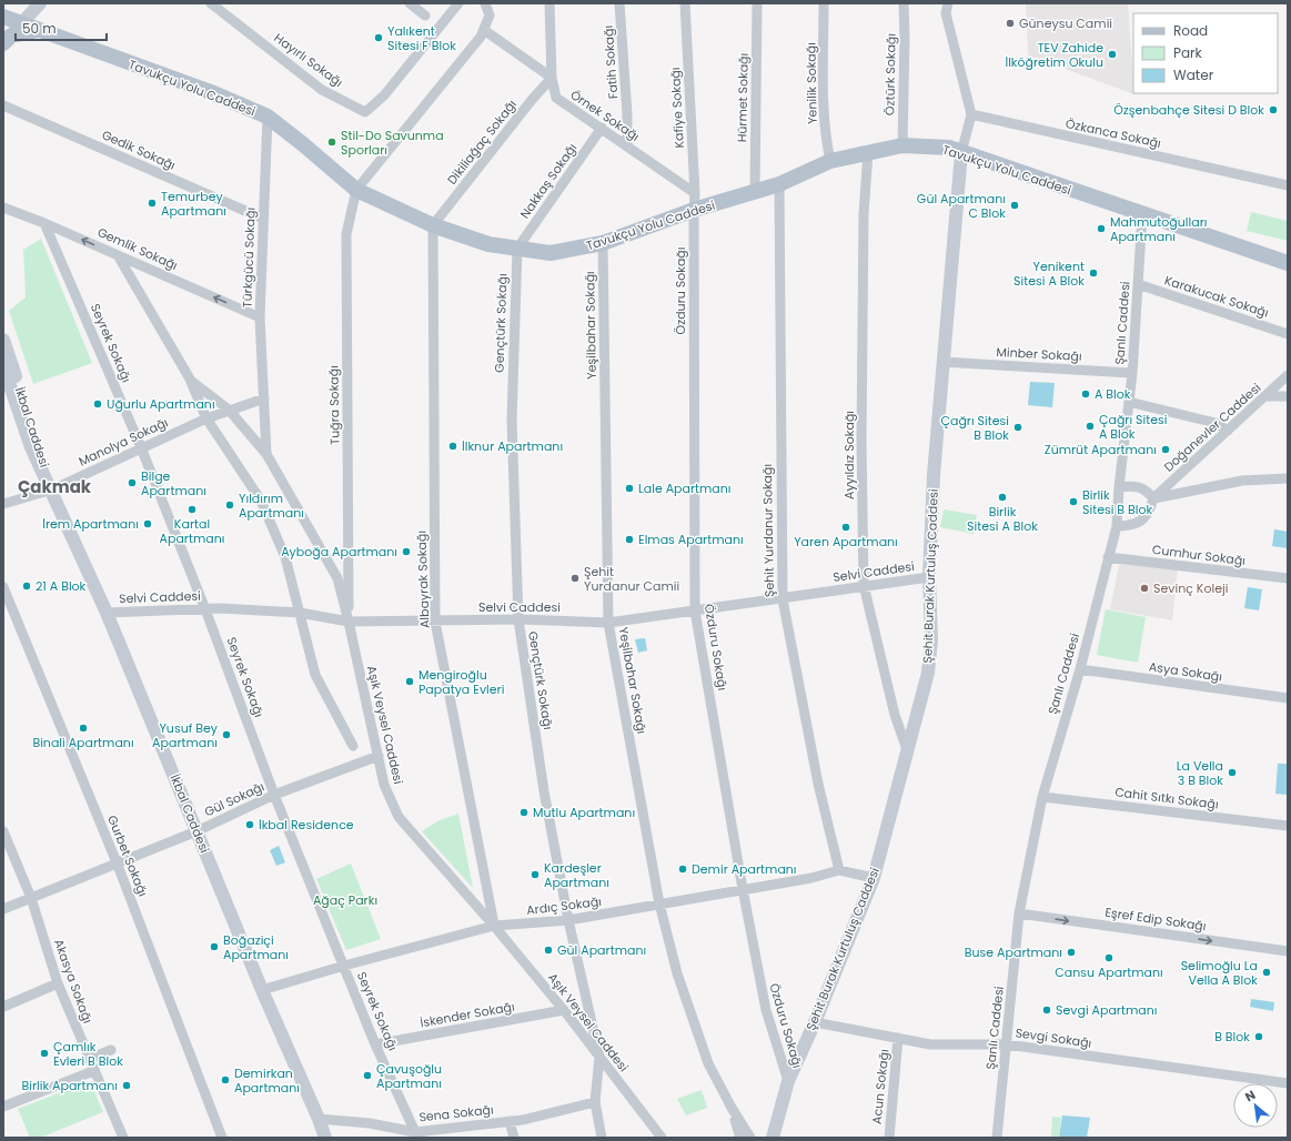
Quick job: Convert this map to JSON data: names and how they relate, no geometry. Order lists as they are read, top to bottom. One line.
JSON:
{"streets":{"main road":["Tavukçu Yolu Caddesi"],"street":["Hayırlı Sokağı","Fatih Sokağı","Öztürk Sokağı","Yenilik Sokağı","Hürmet Sokağı","Kafiye Sokağı","Örnek Sokağı","Özkanca Sokağı","Dikiliağaç Sokağı","Gedik Sokağı","Nakkaş Sokağı","Gemlik Sokağı","Türkgücü Sokağı","Özduru Sokağı","Karakucak Sokağı","Gençtürk Sokağı","Şanlı Caddesi","Yeşilbahar Sokağı","Seyrek Sokağı","Minber Sokağı","Tuğra Sokağı","İkbal Caddesi","Doğanevler Caddesi","Manolya Sokağı","Ayyıldız Sokağı","Şehit Yurdanur Sokağı","Cumhur Sokağı","Selvi Caddesi","Şehit Burak Kurtuluş Caddesi","Albayrak Sokağı","Asya Sokağı","Aşık Veysel Caddesi","Cahit Sıtkı Sokağı","Gül Sokağı","Gurbet Sokağı","Ardıç Sokağı","Eşref Edip Sokağı","Akasya Sokağı","İskender Sokağı","Sevgi Sokağı","Acun Sokağı","Sena Sokağı"]},"crossings":[["Fatih Sokağı","Örnek Sokağı"],["Öztürk Sokağı","Tavukçu Yolu Caddesi"],["Yenilik Sokağı","Tavukçu Yolu Caddesi"],["Tavukçu Yolu Caddesi","Hürmet Sokağı"],["Tavukçu Yolu Caddesi","Kafiye Sokağı"],["Tavukçu Yolu Caddesi","Dikiliağaç Sokağı"],["Tavukçu Yolu Caddesi","Nakkaş Sokağı"],["Tavukçu Yolu Caddesi","Türkgücü Sokağı"],["Tavukçu Yolu Caddesi","Özduru Sokağı"],["Tavukçu Yolu Caddesi","Gençtürk Sokağı"],["Tavukçu Yolu Caddesi","Şanlı Caddesi"],["Tavukçu Yolu Caddesi","Yeşilbahar Sokağı"],["Tavukçu Yolu Caddesi","Tuğra Sokağı"],["Tavukçu Yolu Caddesi","Ayyıldız Sokağı"],["Tavukçu Yolu Caddesi","Şehit Yurdanur Sokağı"],["Tavukçu Yolu Caddesi","Şehit Burak Kurtuluş Caddesi"],["Tavukçu Yolu Caddesi","Albayrak Sokağı"],["Kafiye Sokağı","Örnek Sokağı"],["Kafiye Sokağı","Özduru Sokağı"],["Örnek Sokağı","Dikiliağaç Sokağı"],["Örnek Sokağı","Nakkaş Sokağı"],["Dikiliağaç Sokağı","Albayrak Sokağı"],["Gedik Sokağı","Türkgücü Sokağı"],["Nakkaş Sokağı","Gençtürk Sokağı"],["Gemlik Sokağı","Türkgücü Sokağı"],["Gemlik Sokağı","Seyrek Sokağı"],["Gemlik Sokağı","Aşık Veysel Caddesi"],["Türkgücü Sokağı","Aşık Veysel Caddesi"],["Özduru Sokağı","Selvi Caddesi"],["Özduru Sokağı","Şehit Burak Kurtuluş Caddesi"],["Özduru Sokağı","Ardıç Sokağı"],["Karakucak Sokağı","Şanlı Caddesi"],["Gençtürk Sokağı","Selvi Caddesi"],["Gençtürk Sokağı","Aşık Veysel Caddesi"],["Gençtürk Sokağı","Ardıç Sokağı"],["Şanlı Caddesi","Minber Sokağı"],["Şanlı Caddesi","Cumhur Sokağı"],["Şanlı Caddesi","Asya Sokağı"],["Şanlı Caddesi","Cahit Sıtkı Sokağı"],["Şanlı Caddesi","Eşref Edip Sokağı"],["Şanlı Caddesi","Sevgi Sokağı"],["Yeşilbahar Sokağı","Selvi Caddesi"],["Yeşilbahar Sokağı","Ardıç Sokağı"],["Seyrek Sokağı","Manolya Sokağı"],["Seyrek Sokağı","Selvi Caddesi"],["Seyrek Sokağı","Gül Sokağı"],["Seyrek Sokağı","Ardıç Sokağı"],["Seyrek Sokağı","İskender Sokağı"],["Seyrek Sokağı","Sena Sokağı"],["Minber Sokağı","Şehit Burak Kurtuluş Caddesi"],["Tuğra Sokağı","Selvi Caddesi"],["Tuğra Sokağı","Aşık Veysel Caddesi"],["İkbal Caddesi","Manolya Sokağı"],["İkbal Caddesi","Selvi Caddesi"],["İkbal Caddesi","Gül Sokağı"],["İkbal Caddesi","Ardıç Sokağı"],["İkbal Caddesi","Sena Sokağı"],["Manolya Sokağı","Aşık Veysel Caddesi"],["Ayyıldız Sokağı","Selvi Caddesi"],["Ayyıldız Sokağı","Şehit Burak Kurtuluş Caddesi"],["Şehit Yurdanur Sokağı","Selvi Caddesi"],["Şehit Yurdanur Sokağı","Ardıç Sokağı"],["Selvi Caddesi","Şehit Burak Kurtuluş Caddesi"],["Selvi Caddesi","Albayrak Sokağı"],["Selvi Caddesi","Aşık Veysel Caddesi"],["Şehit Burak Kurtuluş Caddesi","Ardıç Sokağı"],["Şehit Burak Kurtuluş Caddesi","Sevgi Sokağı"],["Albayrak Sokağı","Aşık Veysel Caddesi"],["Albayrak Sokağı","Ardıç Sokağı"],["Aşık Veysel Caddesi","Gül Sokağı"],["Aşık Veysel Caddesi","Ardıç Sokağı"],["Aşık Veysel Caddesi","İskender Sokağı"],["Gül Sokağı","Gurbet Sokağı"],["Gül Sokağı","Akasya Sokağı"],["Sevgi Sokağı","Acun Sokağı"]],"one_way":["Gemlik Sokağı","Eşref Edip Sokağı"],"districts":["Çakmak"],"parks":["Ağaç Parkı"],"places":["Güneysu Camii","Yalıkent Sitesi F Blok","TEV Zahide İlköğretim Okulu","Özşenbahçe Sitesi D Blok","Stil-Do Savunma Sporları","Temurbey Apartmanı","Gül Apartmanı C Blok","Mahmutoğulları Apartmanı","Yenikent Sitesi A Blok","A Blok","Uğurlu Apartmanı","Çağrı Sitesi A Blok","Çağrı Sitesi B Blok","İlknur Apartmanı","Zümrüt Apartmanı","Bilge Apartmanı","Lale Apartmanı","Birlik Sitesi A Blok","Birlik Sitesi B Blok","Yıldırım Apartmanı","Kartal Apartmanı","İrem Apartmanı","Yaren Apartmanı","Elmas Apartmanı","Ayboğa Apartmanı","Şehit Yurdanur Camii","21 A Blok","Sevinç Koleji","Mengiroğlu Papatya Evleri","Binali Apartmanı","Yusuf Bey Apartmanı","La Vella 3 B Blok","Mutlu Apartmanı","İkbal Residence","Demir Apartmanı","Kardeşler Apartmanı","Boğaziçi Apartmanı","Gül Apartmanı","Buse Apartmanı","Cansu Apartmanı","Selimoğlu La Vella A Blok","Sevgi Apartmanı","B Blok","Çamlık Evleri B Blok","Çavuşoğlu Apartmanı","Demirkan Apartmanı","Birlik Apartmanı"],"legend":["Road","Park","Water"],"scale_bar":"50 m","north":"top left"}
